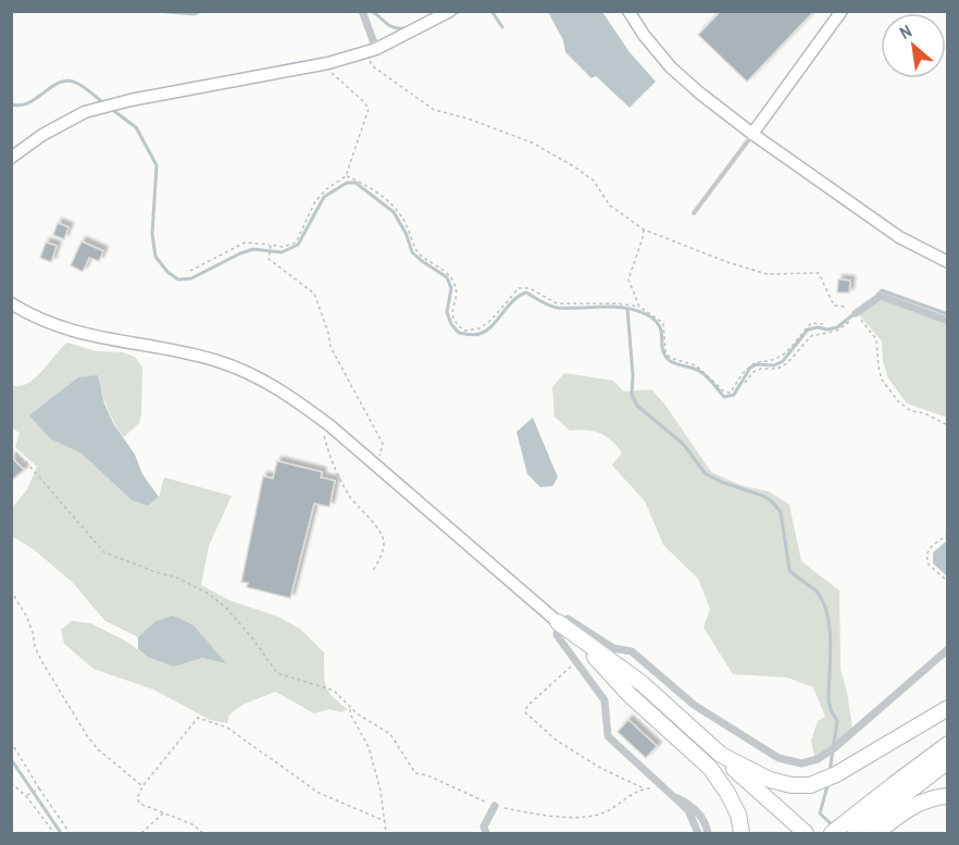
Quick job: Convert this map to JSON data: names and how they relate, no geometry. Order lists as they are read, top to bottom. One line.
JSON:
{"north":"top left"}
